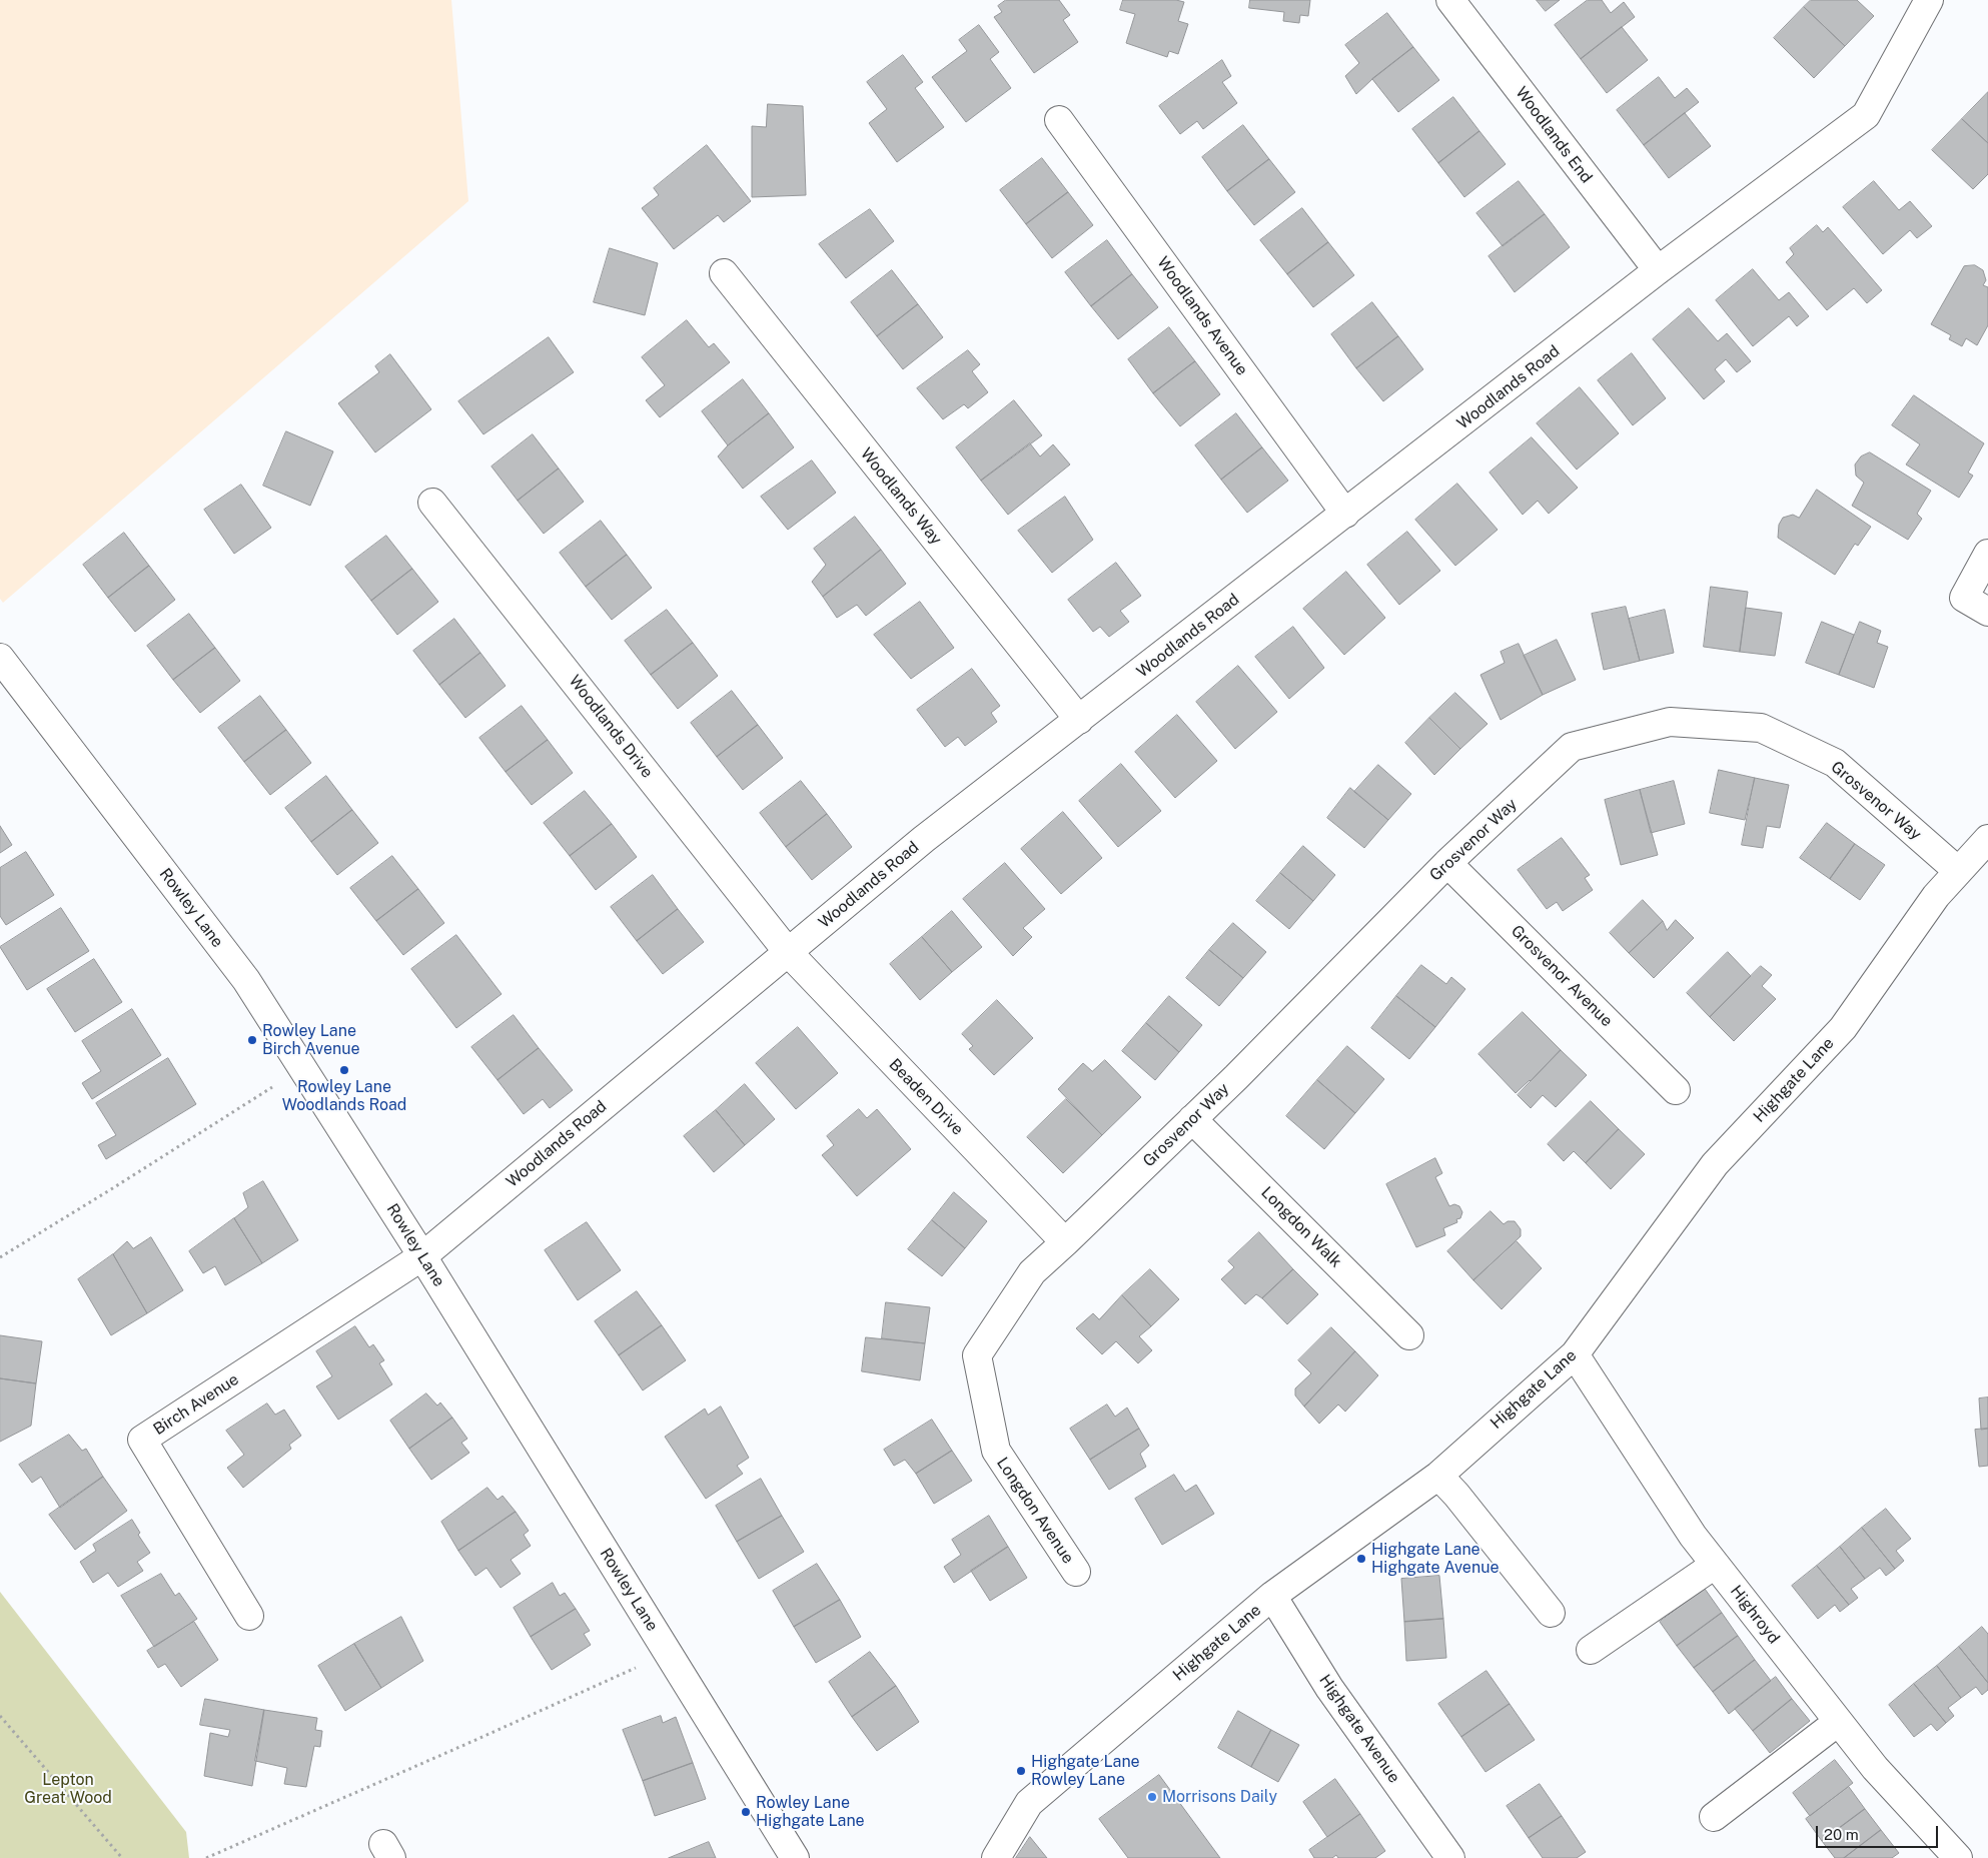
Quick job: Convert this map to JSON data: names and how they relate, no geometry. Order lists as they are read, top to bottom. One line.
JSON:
{"streets":{"street":["Woodlands End","Woodlands Avenue","Woodlands Road","Woodlands Way","Woodlands Drive","Grosvenor Way","Rowley Lane","Grosvenor Avenue","Highgate Lane","Beaden Drive","Longdon Walk","Birch Avenue","Longdon Avenue","Highroyd","Highgate Avenue"]},"crossings":[["Woodlands End","Woodlands Road"],["Woodlands Avenue","Woodlands Road"],["Woodlands Road","Woodlands Way"],["Woodlands Road","Woodlands Drive"],["Woodlands Road","Rowley Lane"],["Woodlands Road","Beaden Drive"],["Woodlands Road","Birch Avenue"],["Woodlands Drive","Beaden Drive"],["Grosvenor Way","Grosvenor Avenue"],["Grosvenor Way","Highgate Lane"],["Grosvenor Way","Beaden Drive"],["Grosvenor Way","Longdon Walk"],["Grosvenor Way","Longdon Avenue"],["Rowley Lane","Birch Avenue"],["Highgate Lane","Highroyd"],["Highgate Lane","Highgate Avenue"],["Beaden Drive","Longdon Avenue"]],"parks":["Lepton Great Wood"],"places":["Rowley Lane Birch Avenue","Rowley Lane Woodlands Road","Highgate Lane Highgate Avenue","Highgate Lane Rowley Lane","Morrisons Daily","Rowley Lane Highgate Lane"],"scale_bar":"20 m"}
